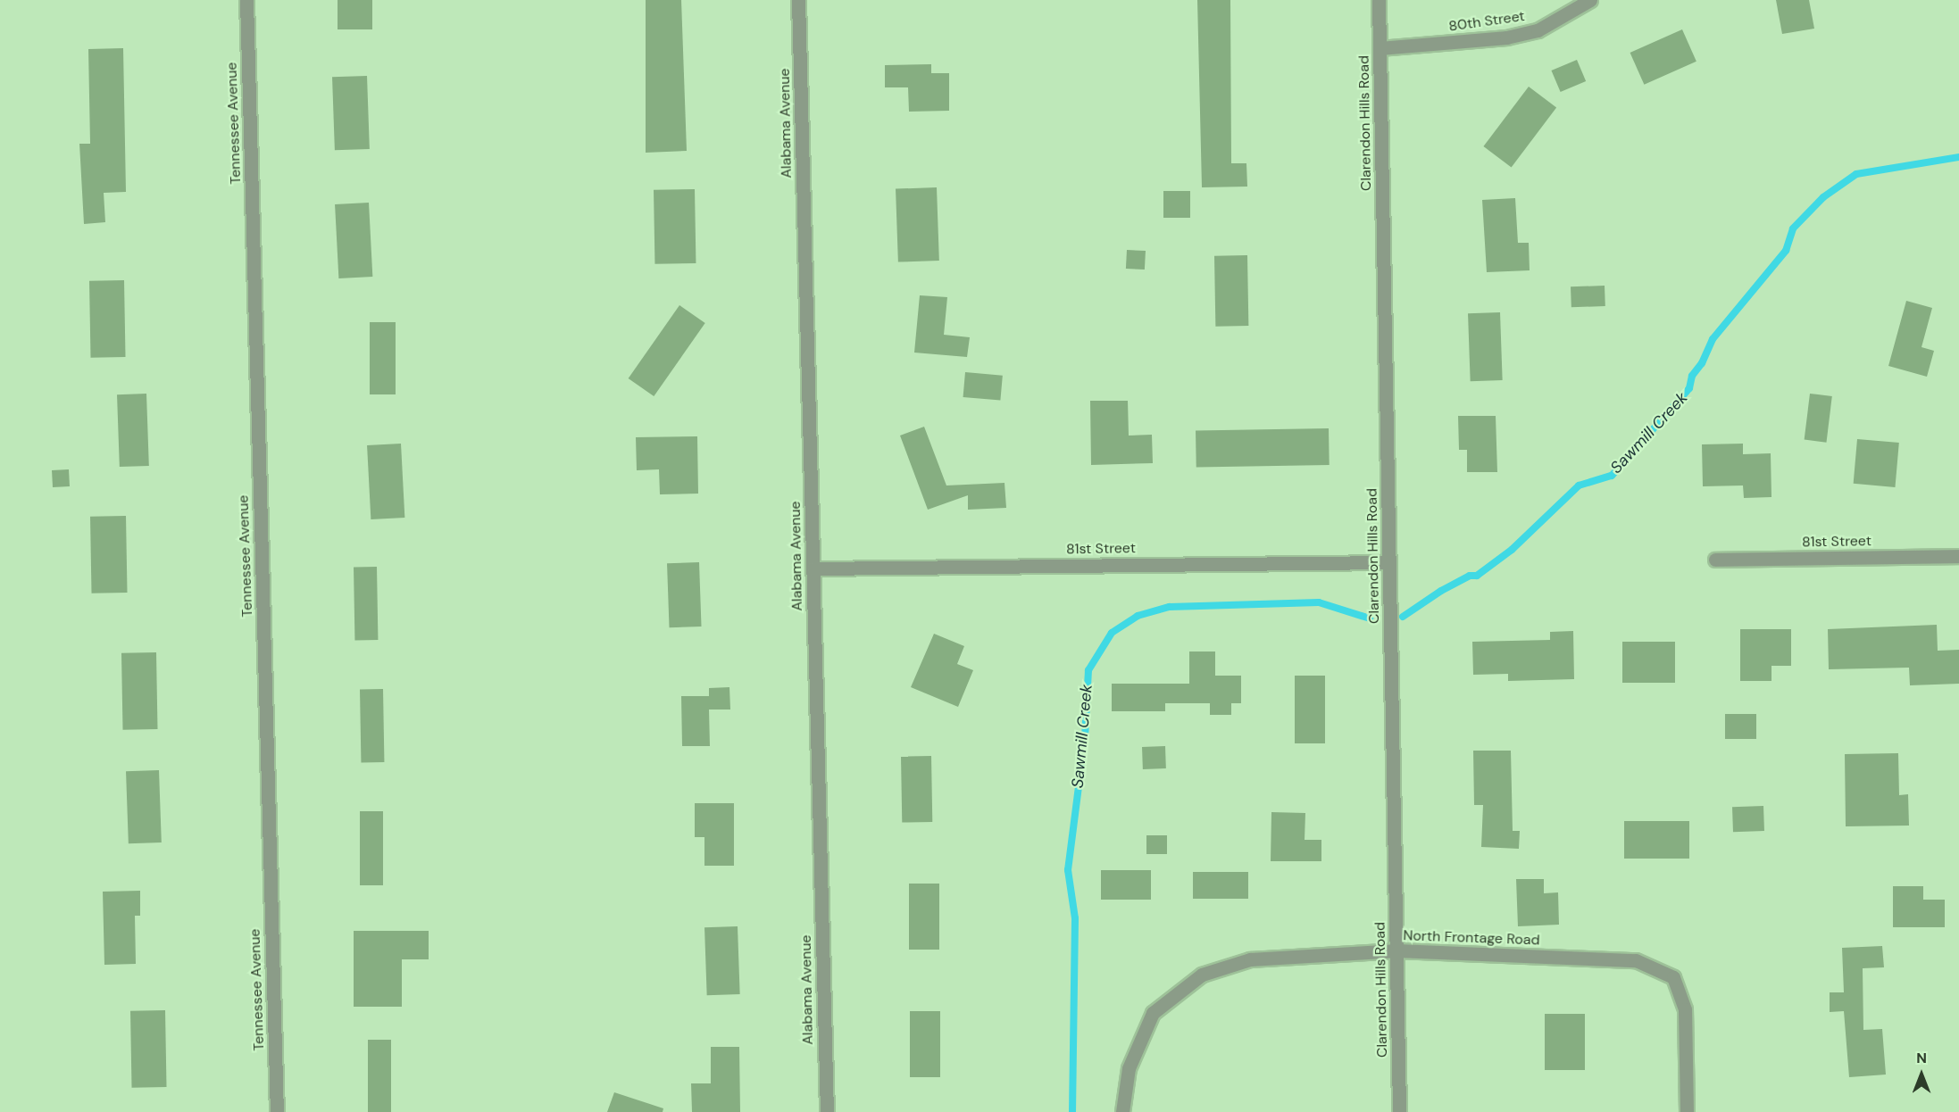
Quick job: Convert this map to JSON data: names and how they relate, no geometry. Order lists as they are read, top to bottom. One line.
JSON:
{"streets":{"street":["80th Street","Tennessee Avenue","Alabama Avenue","Clarendon Hills Road","81st Street","North Frontage Road"]},"crossings":[["80th Street","Clarendon Hills Road"],["Alabama Avenue","81st Street"],["Clarendon Hills Road","81st Street"],["Clarendon Hills Road","North Frontage Road"]],"water":["Sawmill Creek"],"north":"top"}
